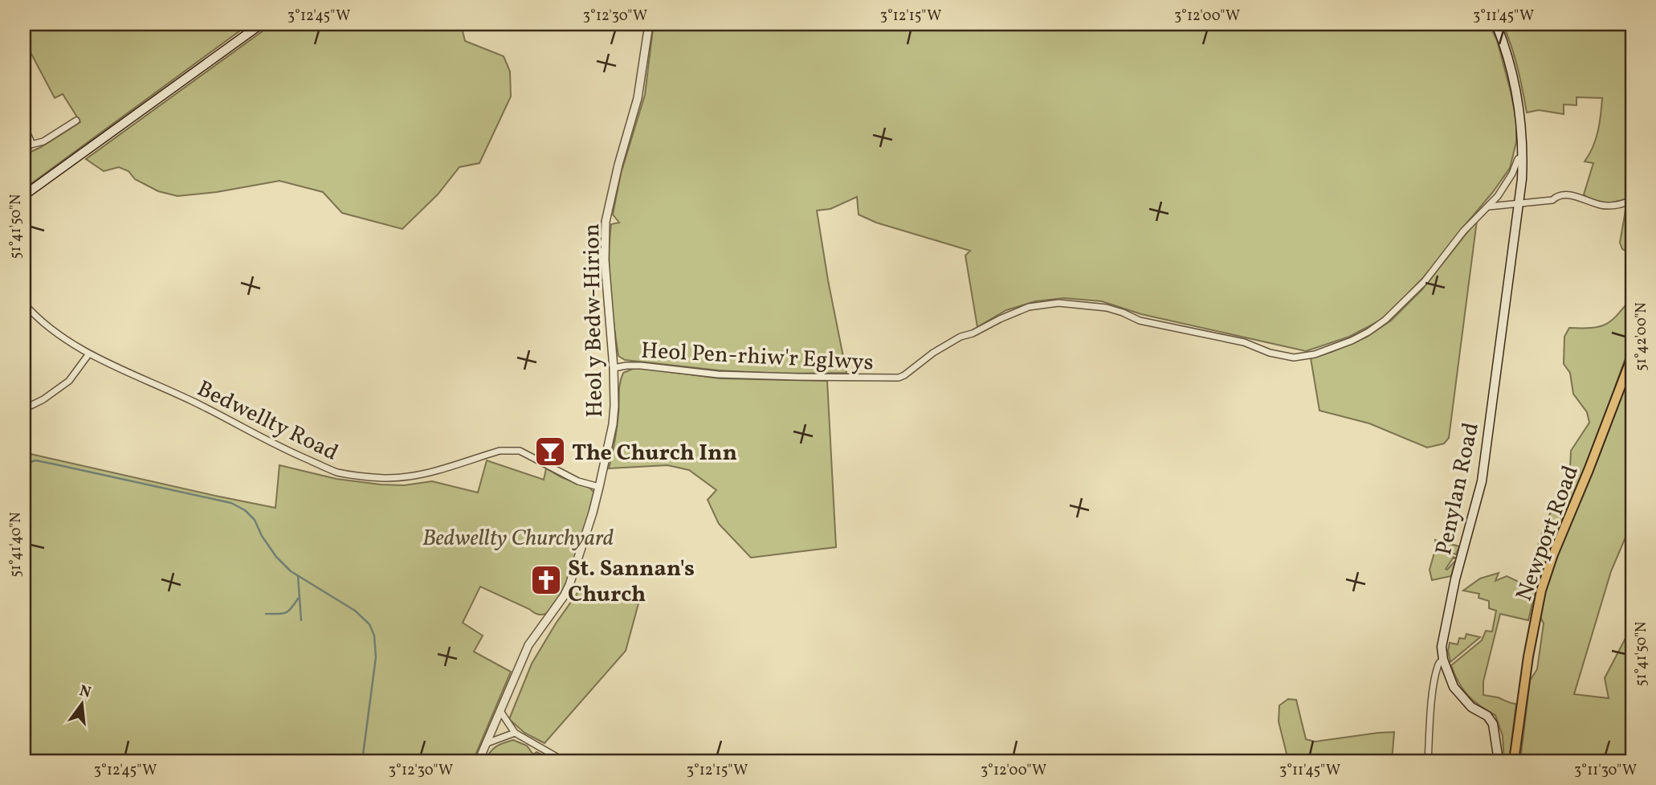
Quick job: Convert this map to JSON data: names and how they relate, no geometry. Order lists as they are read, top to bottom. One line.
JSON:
{"streets":{"main road":["Penylan Road","Newport Road"],"street":["Heol y Bedw-Hirion","Heol Pen-rhiw'r Eglwys","Bedwellty Road"]},"crossings":[["Heol y Bedw-Hirion","Heol Pen-rhiw'r Eglwys"],["Heol y Bedw-Hirion","Bedwellty Road"],["Heol Pen-rhiw'r Eglwys","Penylan Road"]],"parks":["Bedwellty Churchyard"],"places":{"bar":["The Church Inn"],"church":["St. Sannan's Church"]},"north":"top","coordinates":["3°12'45\"W","3°12'30\"W","3°12'15\"W","3°12'00\"W","3°11'45\"W","51°41'50\"N","51°42'00\"N","51°41'40\"N","3°11'30\"W"]}
